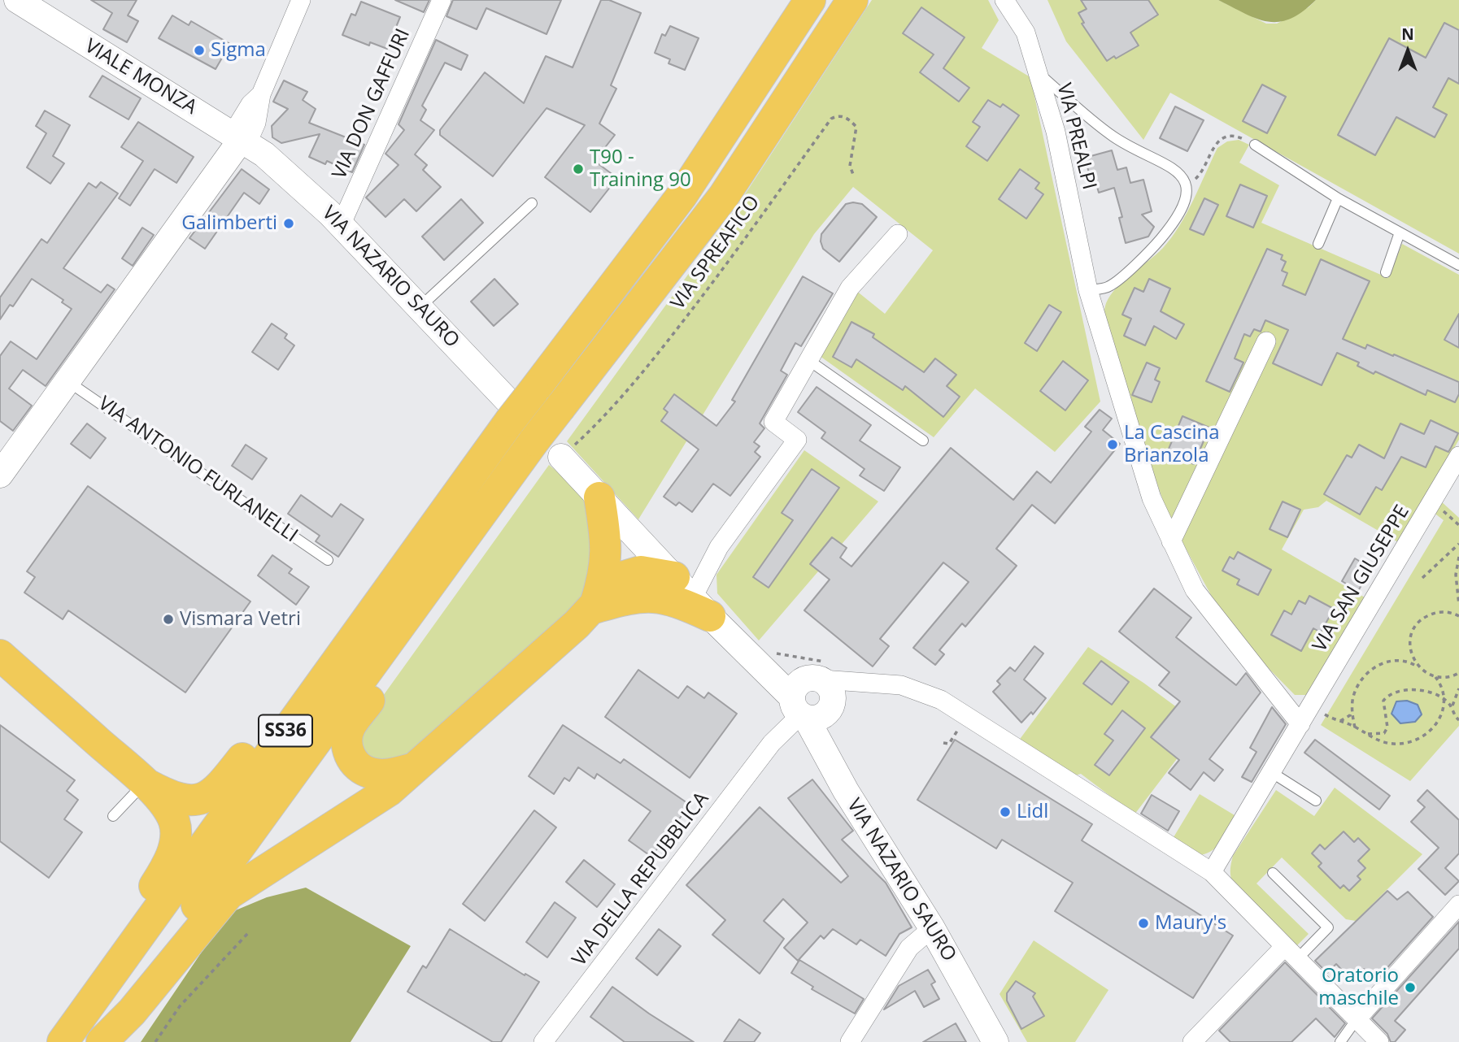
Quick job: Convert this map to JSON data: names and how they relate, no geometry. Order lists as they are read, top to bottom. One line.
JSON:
{"streets":{"highway":["SS36"],"main road":["VIALE MONZA","VIA NAZARIO SAURO"],"street":["VIA DON GAFFURI","VIA PREALPI","VIA SAN GIUSEPPE","VIA DELLA REPUBBLICA"],"lane":["VIA ANTONIO FURLANELLI"],"path":["VIA SPREAFICO"]},"crossings":[["VIALE MONZA","VIA NAZARIO SAURO"],["VIA DON GAFFURI","VIA NAZARIO SAURO"],["VIA PREALPI","VIA SAN GIUSEPPE"],["VIA NAZARIO SAURO","SS36"],["VIA NAZARIO SAURO","VIA DELLA REPUBBLICA"]],"places":["Sigma","T90 - Training 90","Galimberti","La Cascina Brianzola","Vismara Vetri","Lidl","Maury's","Oratorio maschile"],"north":"top"}
